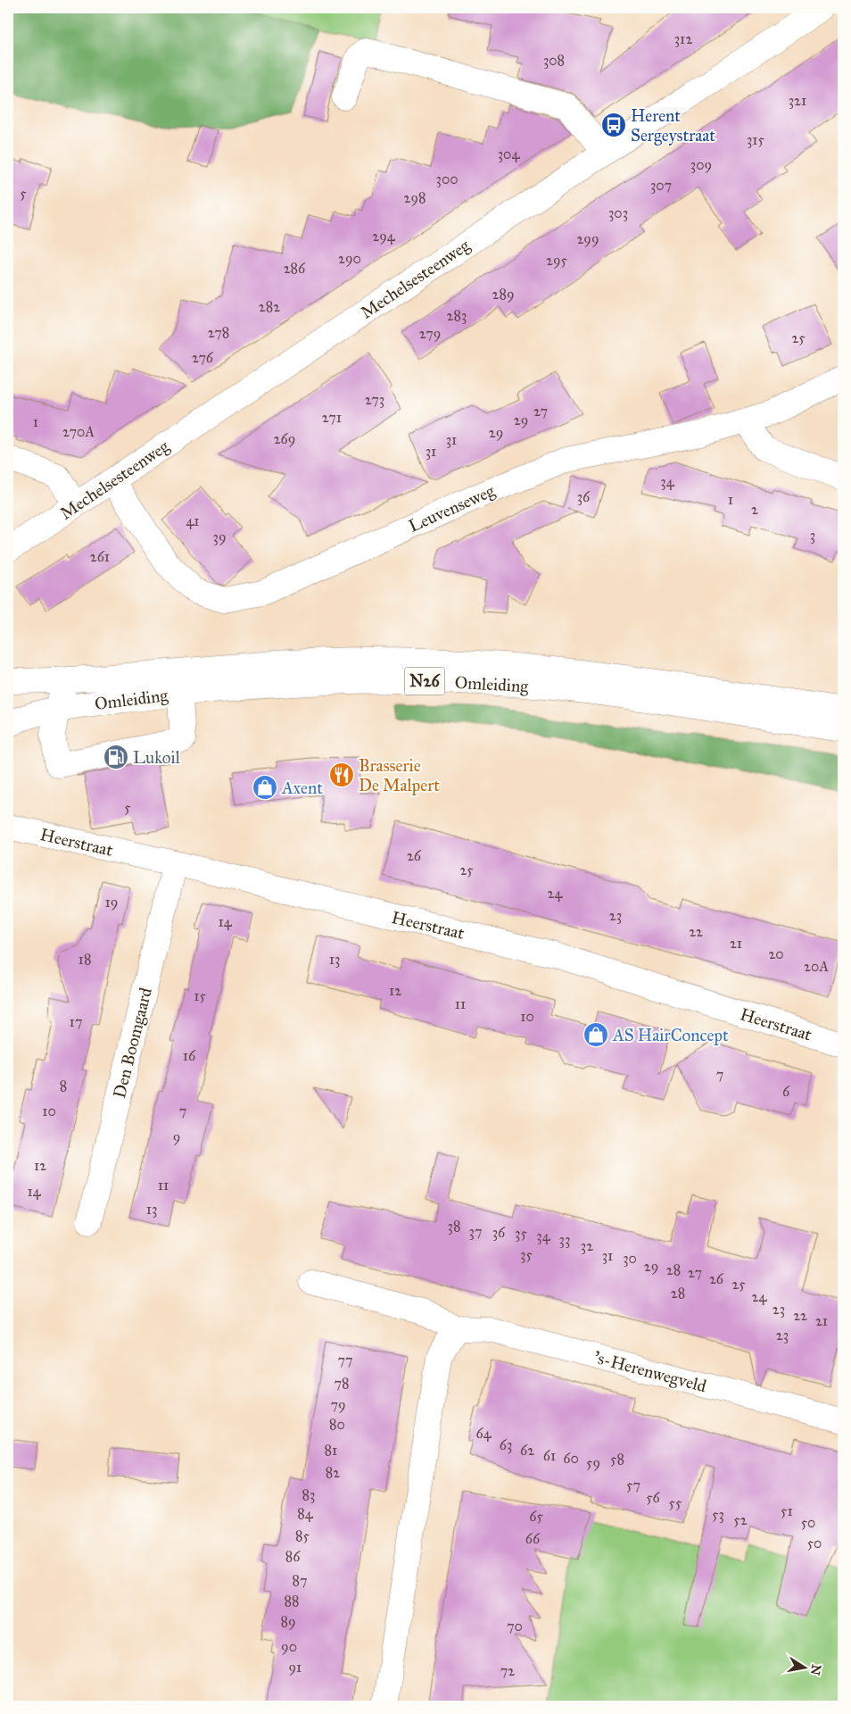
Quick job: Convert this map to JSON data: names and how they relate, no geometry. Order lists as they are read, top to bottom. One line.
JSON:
{"streets":{"street":["Mechelsesteenweg","Leuvenseweg","N26","Omleiding","Heerstraat","Den Boomgaard","'s-Herenwegveld"]},"crossings":[["Mechelsesteenweg","Leuvenseweg"],["Heerstraat","Den Boomgaard"]],"places":{"bus stop":["Herent Sergeystraat"],"fuel station":["Lukoil"],"restaurant":["Brasserie De Malpert"],"shop":["Axent","AS HairConcept"]},"house_numbers":["312","308","321","315","304","309","300","307","5","298","303","294","299","290","295","286","289","282","283","278","279","25","276","273","27","271","29","1","270A","29","269","31","31","34","36","1","2","41","3","39","261","5","26","25","24","19","23","14","22","21","20","18","13","20A","12","15","11","10","17","16","7","8","6","10","7","9","12","11","14","13","38","37","36","35","34","33","32","35","31","30","29","28","27","26","25","28","24","23","22","21","23","77","78","79","80","64","63","81","62","61","60","58","59","82","57","83","56","55","51","84","53","65","52","50","85","66","50","86","87","88","89","70","90","91","72"],"north":"right"}
